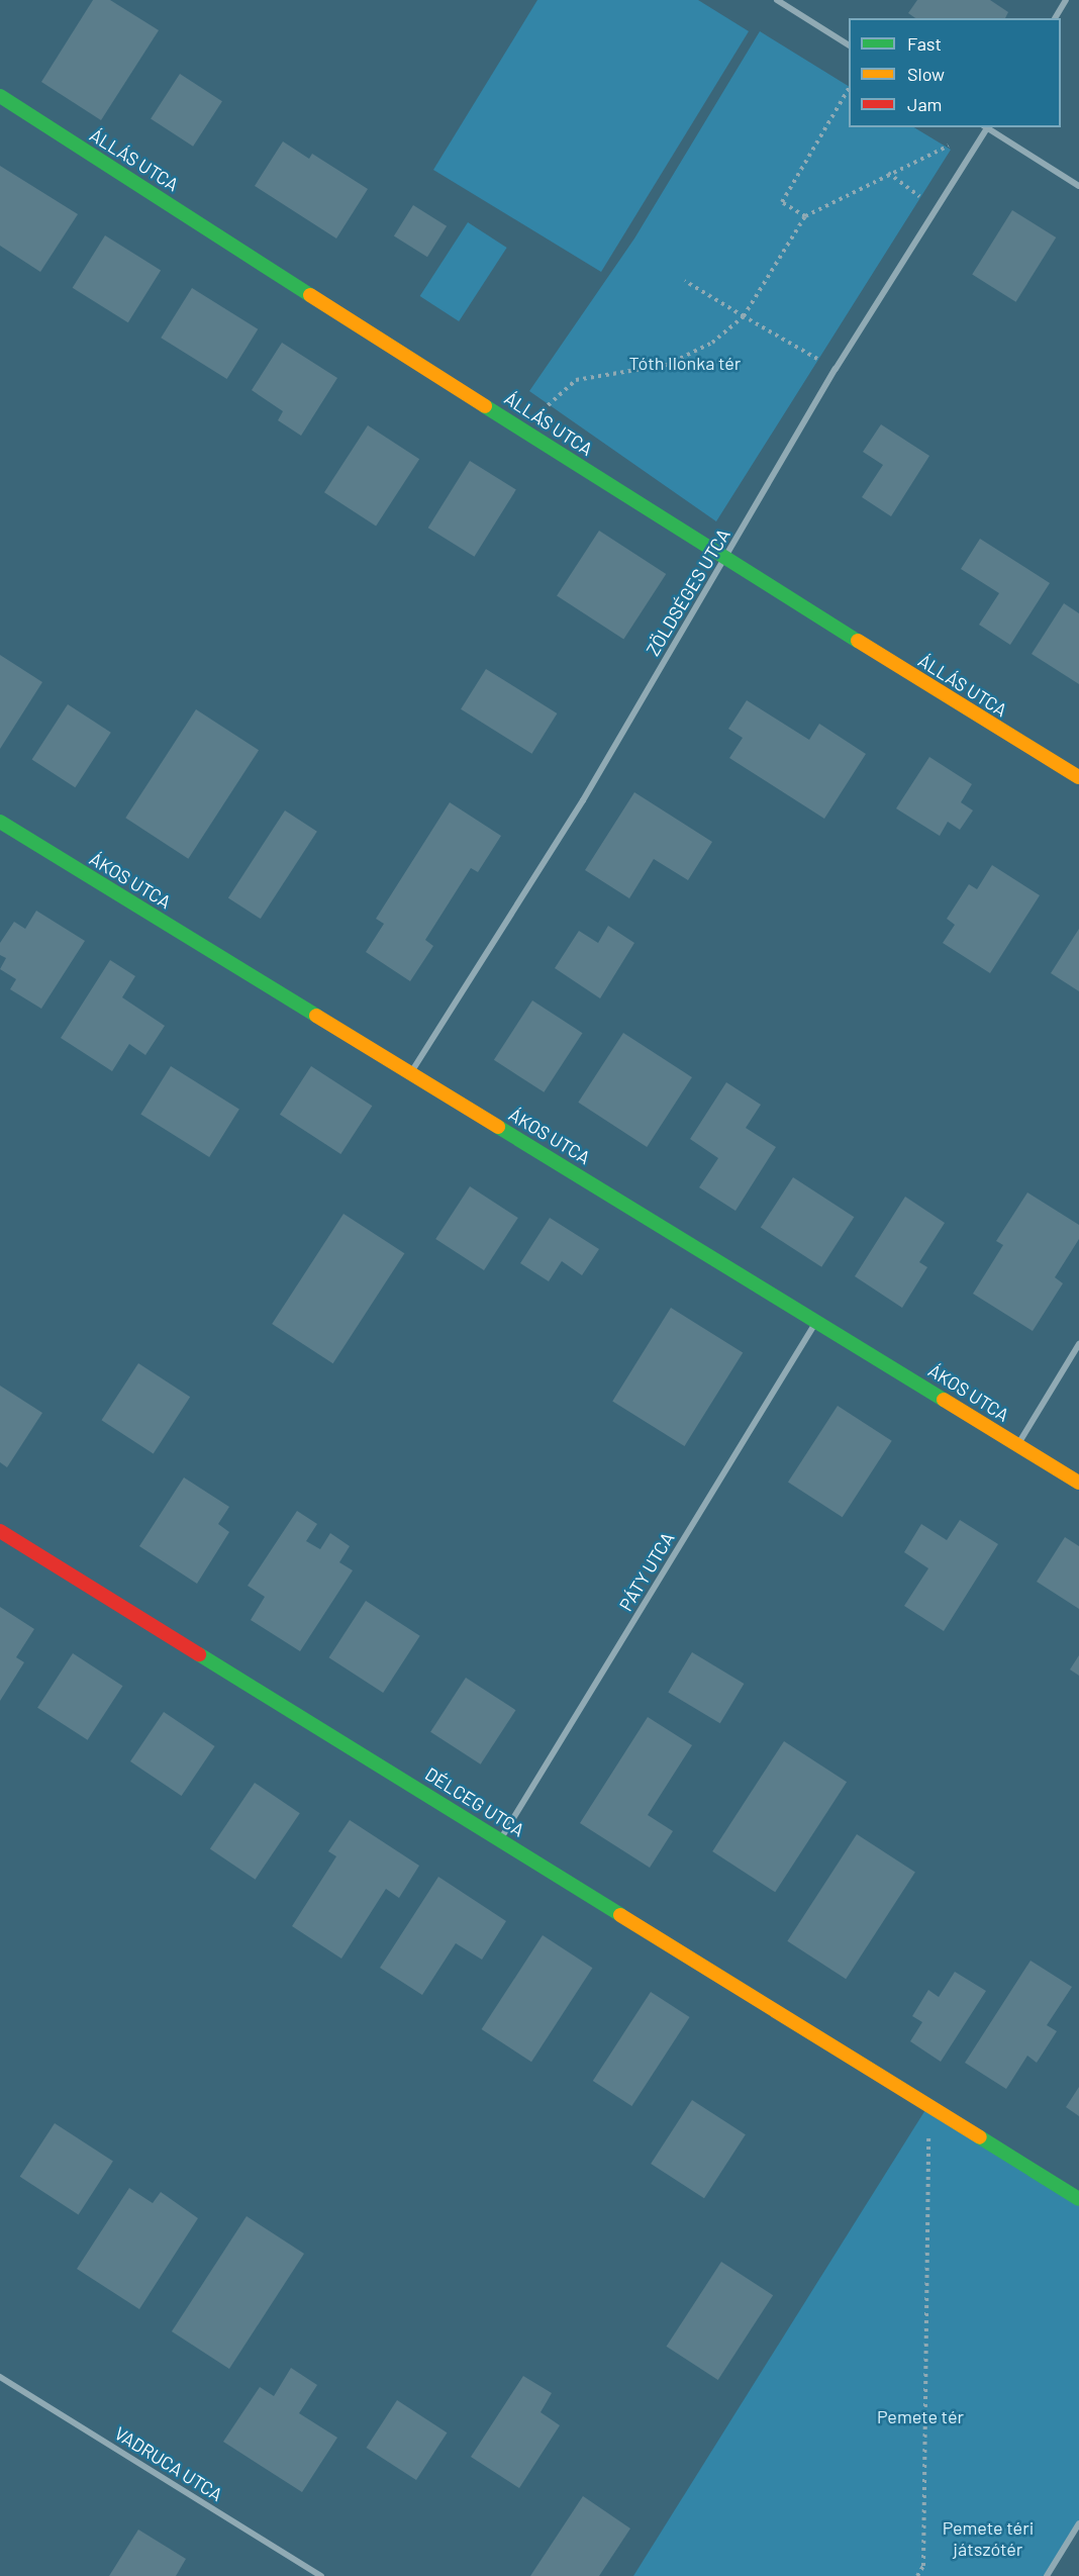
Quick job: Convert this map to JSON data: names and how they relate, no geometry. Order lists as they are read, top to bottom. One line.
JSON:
{"streets":{"street":["ÁLLÁS UTCA","ZÖLDSÉGES UTCA","ÁKOS UTCA","PÁTY UTCA","DÉLCEG UTCA","VADRUCA UTCA"]},"crossings":[["ÁLLÁS UTCA","ZÖLDSÉGES UTCA"],["ZÖLDSÉGES UTCA","ÁKOS UTCA"],["ÁKOS UTCA","PÁTY UTCA"],["PÁTY UTCA","DÉLCEG UTCA"]],"parks":["Tóth Ilonka tér","Pemete tér","Pemete téri játszótér"],"legend":["Fast","Slow","Jam"]}
